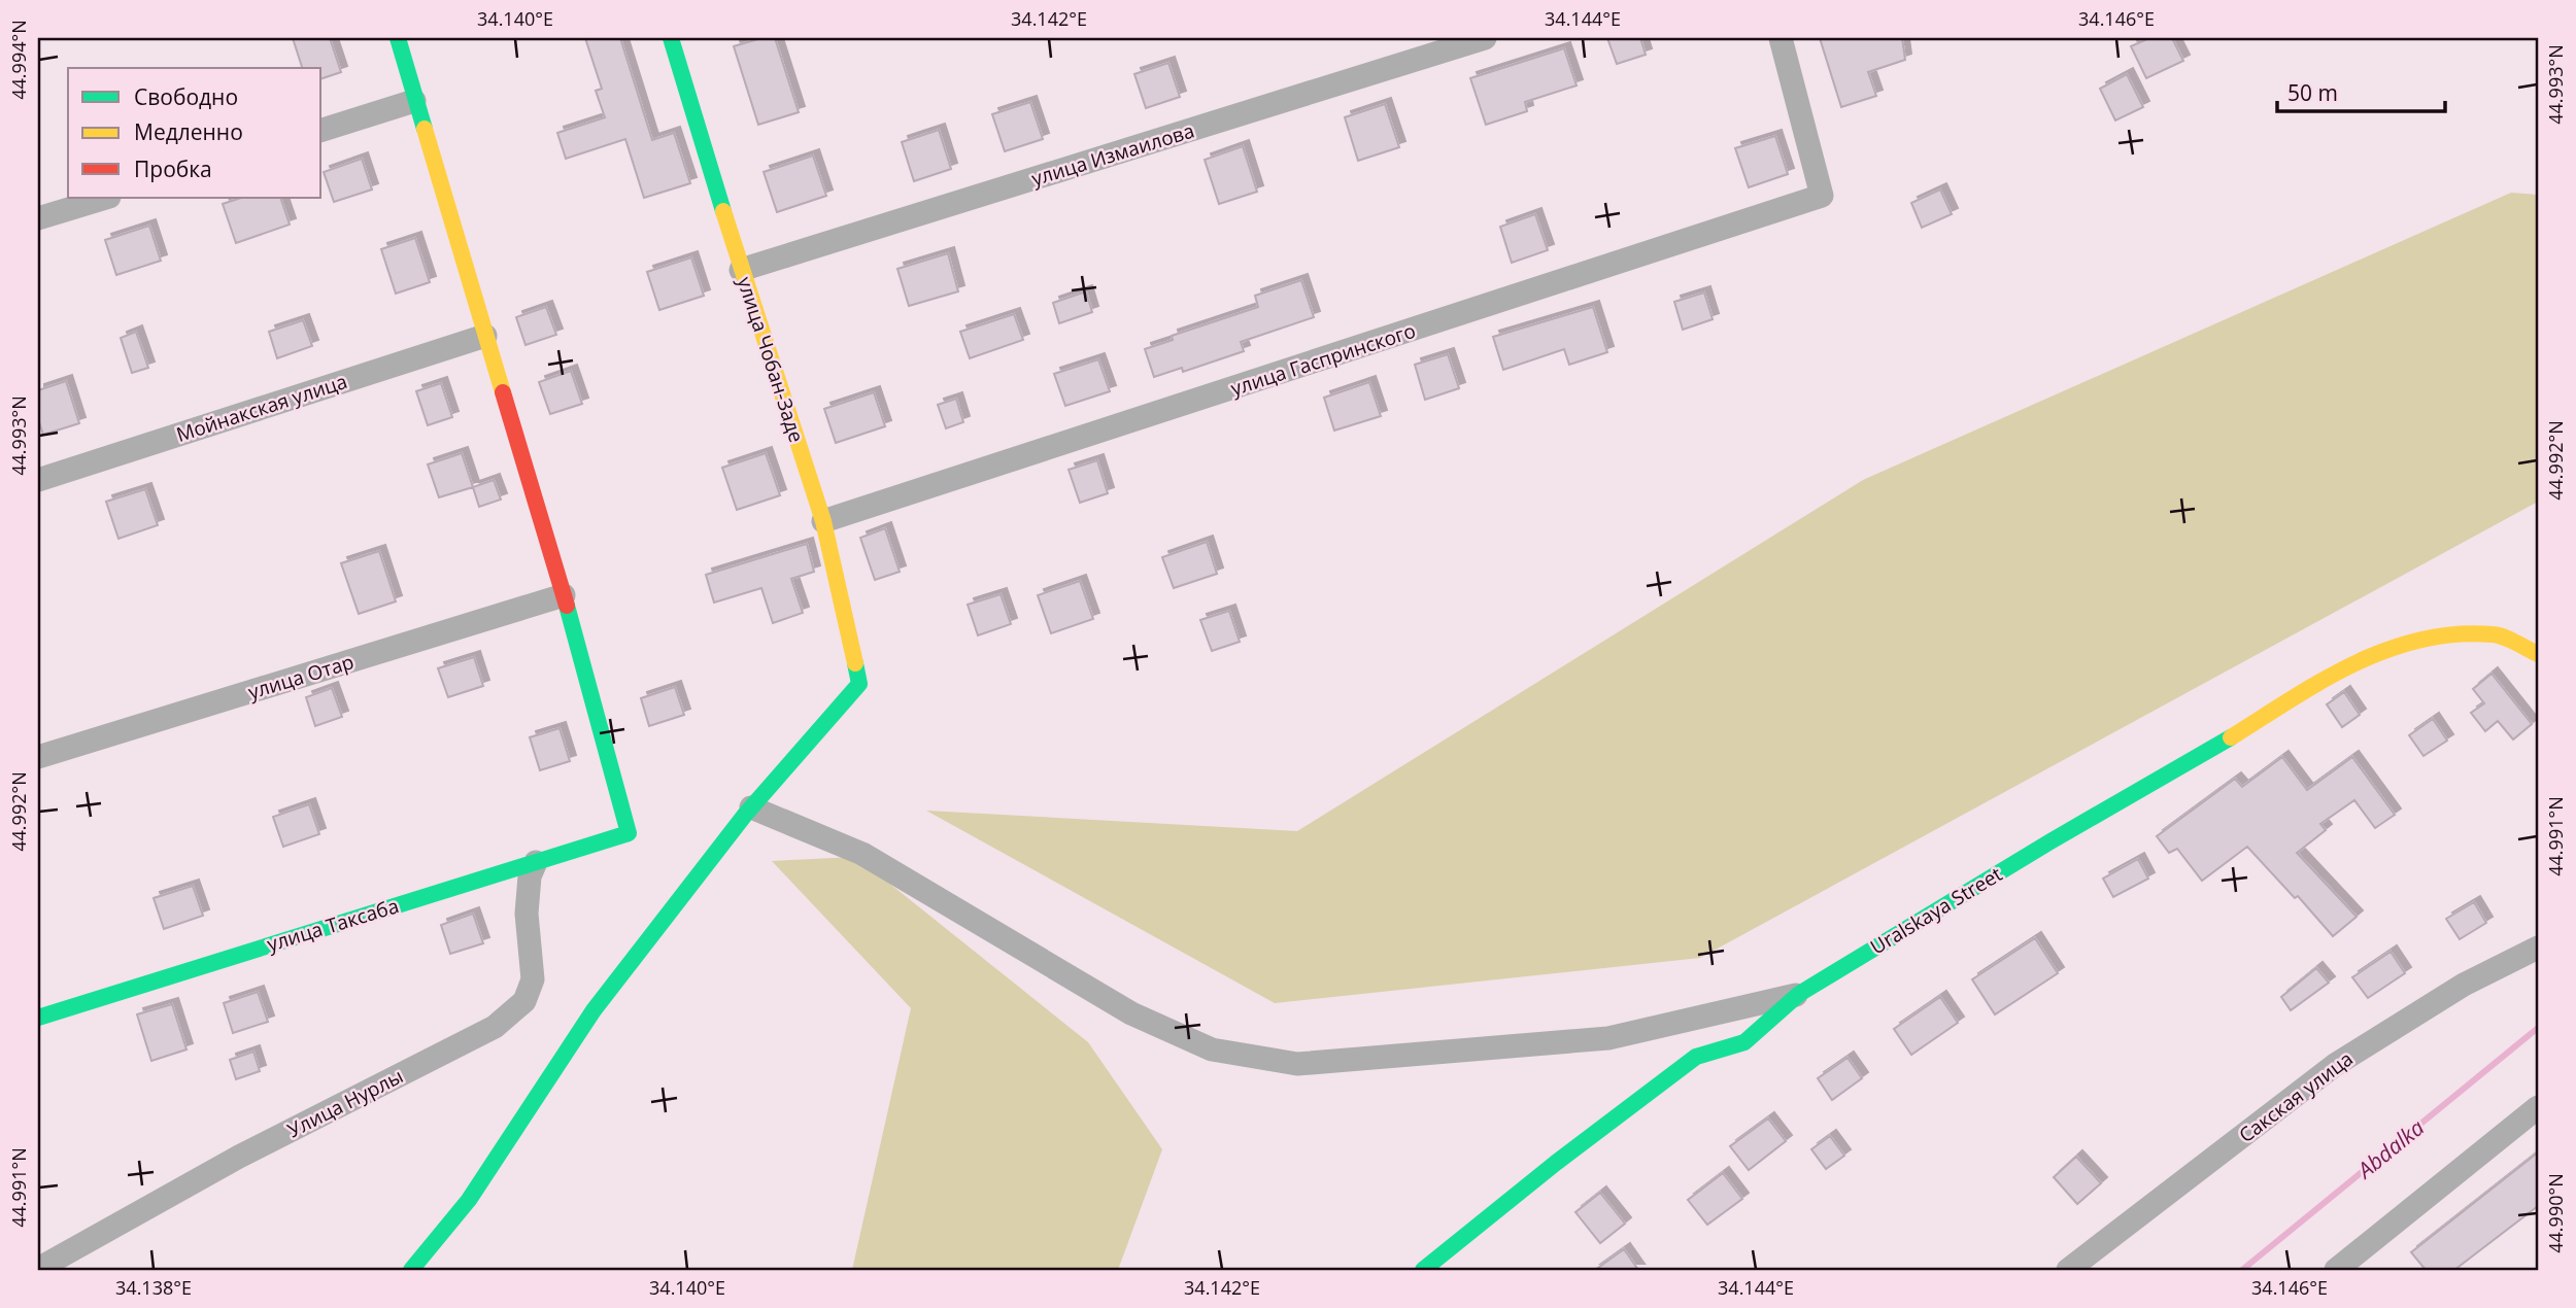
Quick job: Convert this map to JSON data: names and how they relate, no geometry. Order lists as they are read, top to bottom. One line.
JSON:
{"streets":{"street":["улица Измаилова","улица Чобан-Заде","улица Гаспринского","Мойнакская улица","улица Отар","Uralskaya Street","улица Таксаба","Сакская улица","Улица Нурлы"]},"crossings":[["улица Измаилова","улица Чобан-Заде"],["улица Чобан-Заде","улица Гаспринского"],["улица Отар","улица Таксаба"],["улица Таксаба","Улица Нурлы"]],"water":["Abdalka"],"legend":["Свободно","Медленно","Пробка"],"scale_bar":"50 m","coordinates":["34.140°E","34.142°E","34.144°E","34.146°E","44.994°N","44.993°N","44.992°N","44.991°N","44.990°N","34.138°E"]}
